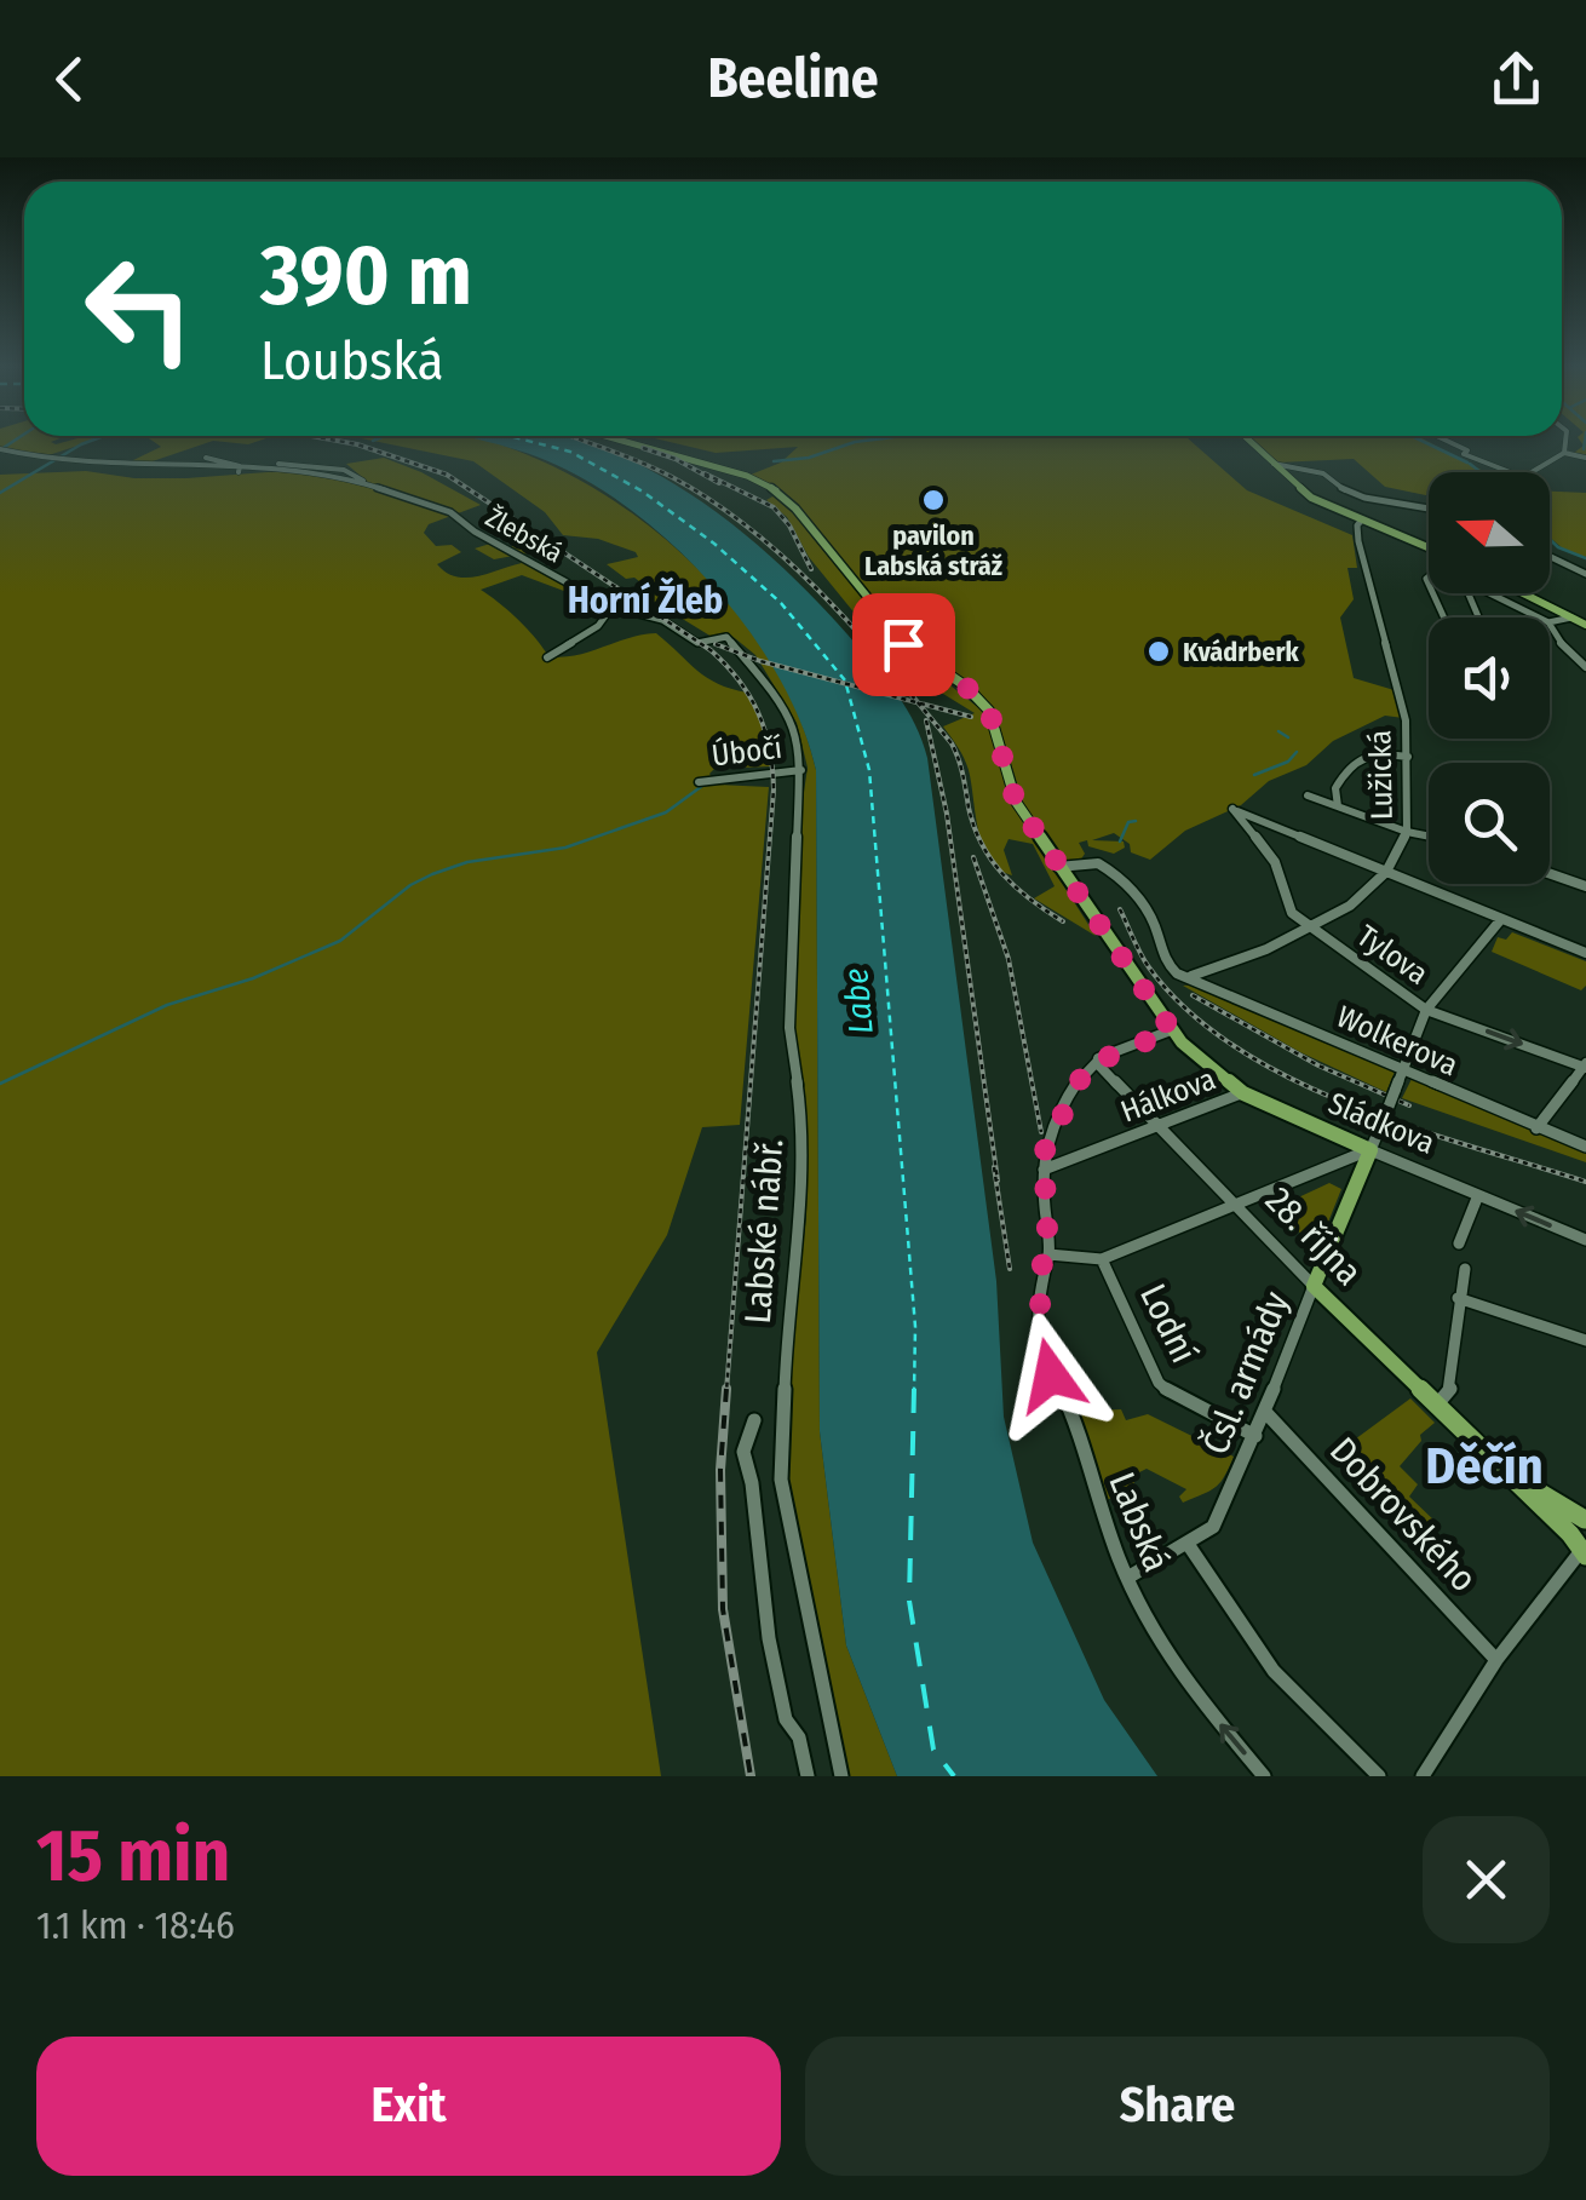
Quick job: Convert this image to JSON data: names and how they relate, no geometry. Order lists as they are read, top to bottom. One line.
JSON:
{"streets":{"main road":["Sládkova","28. října","Čsl. armády"],"street":["Žlebská","Úbočí","Lužická","Tylova","Wolkerova","Hálkova","Labské nábř.","Lodní","Dobrovského","Labská"]},"crossings":[["Žlebská","Labské nábř."],["Úbočí","Labské nábř."],["Lužická","Tylova"],["Lužická","Wolkerova"],["Hálkova","Sládkova"],["Hálkova","28. října"],["Hálkova","Labská"],["Sládkova","Čsl. armády"],["28. října","Čsl. armády"],["28. října","Labská"],["Lodní","Čsl. armády"],["Čsl. armády","Dobrovského"],["Čsl. armády","Labská"]],"districts":["Horní Žleb","Děčín"],"water":["Labe"],"places":["pavilon Labská stráž","Kvádrberk"],"north":"left","page":{"header":"Beeline","turn":["390 m","Loubská"],"heading":["15 min","1.1 km · 18:46"],"buttons":["Exit","Share"]}}
